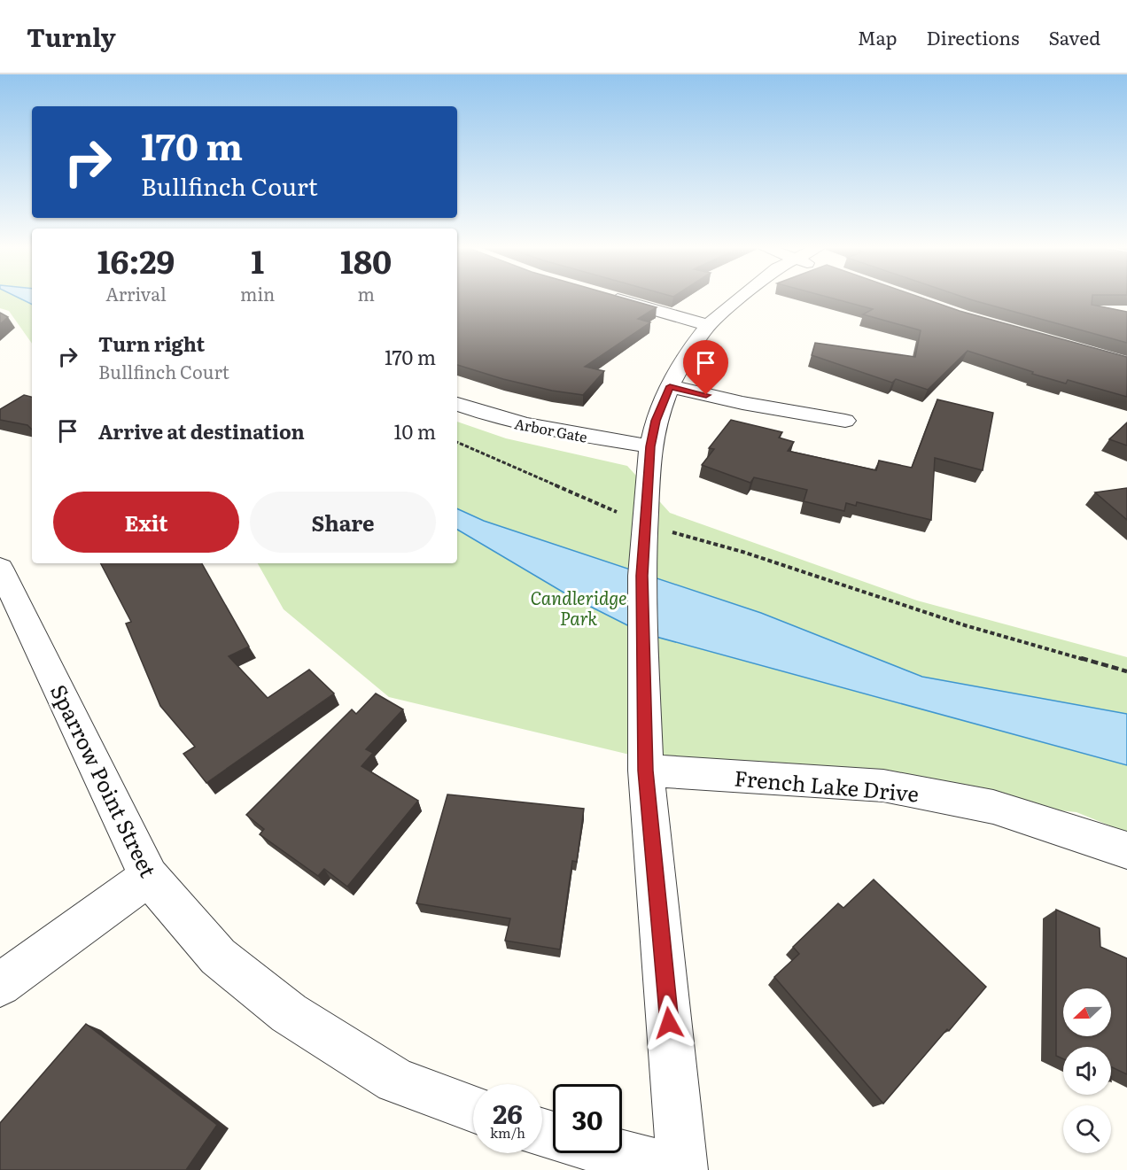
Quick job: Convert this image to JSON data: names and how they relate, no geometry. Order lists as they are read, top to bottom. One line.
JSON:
{"streets":{"street":["Arbor Gate","Sparrow Point Street","French Lake Drive"]},"parks":["Candleridge Park"],"north":"left","page":{"header":"Turnly","nav":["Map","Directions","Saved"],"turn":["170 m","Bullfinch Court"],"eta":["16:29","Arrival","1","min","180","m"],"list":[{"name":"Turn right","note":"Bullfinch Court","value":"170 m"},{"name":"Arrive at destination","value":"10 m"}],"buttons":["Exit","Share"],"speed":"26 km/h","limit":"30"}}
